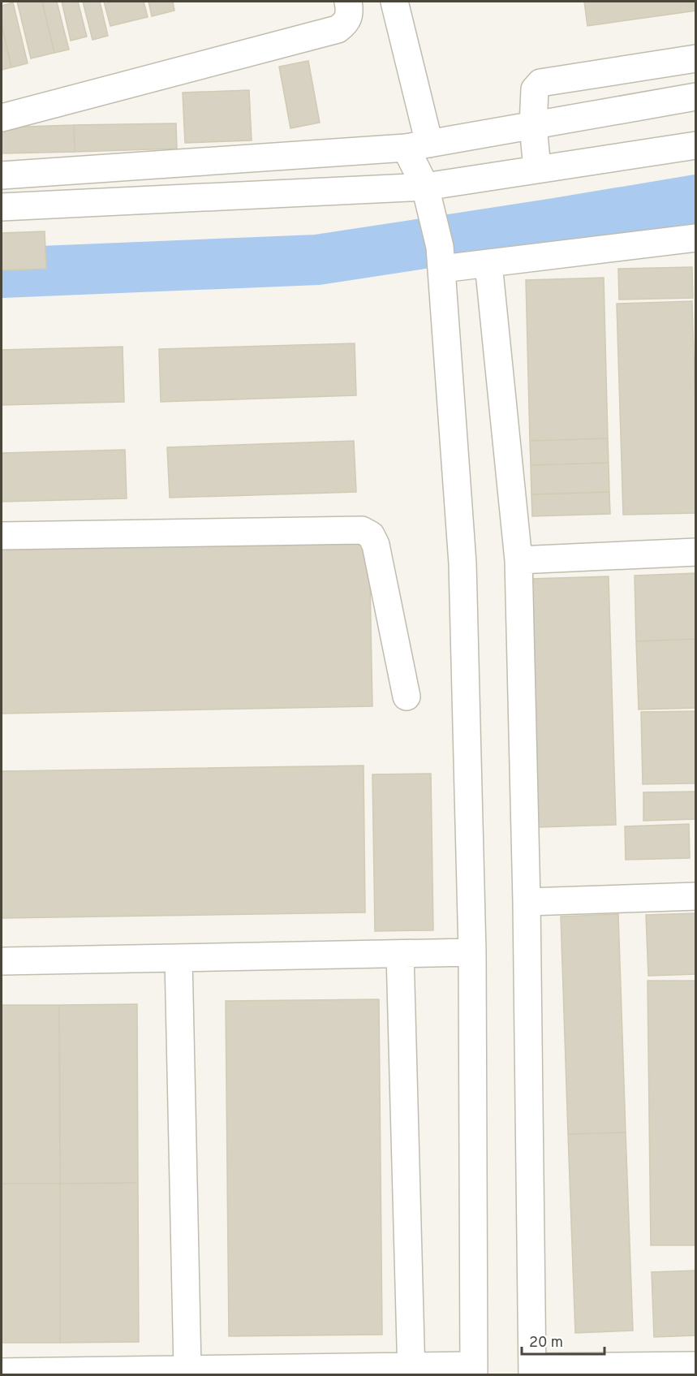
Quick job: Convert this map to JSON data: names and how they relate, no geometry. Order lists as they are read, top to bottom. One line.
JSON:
{"scale_bar":"20 m"}
